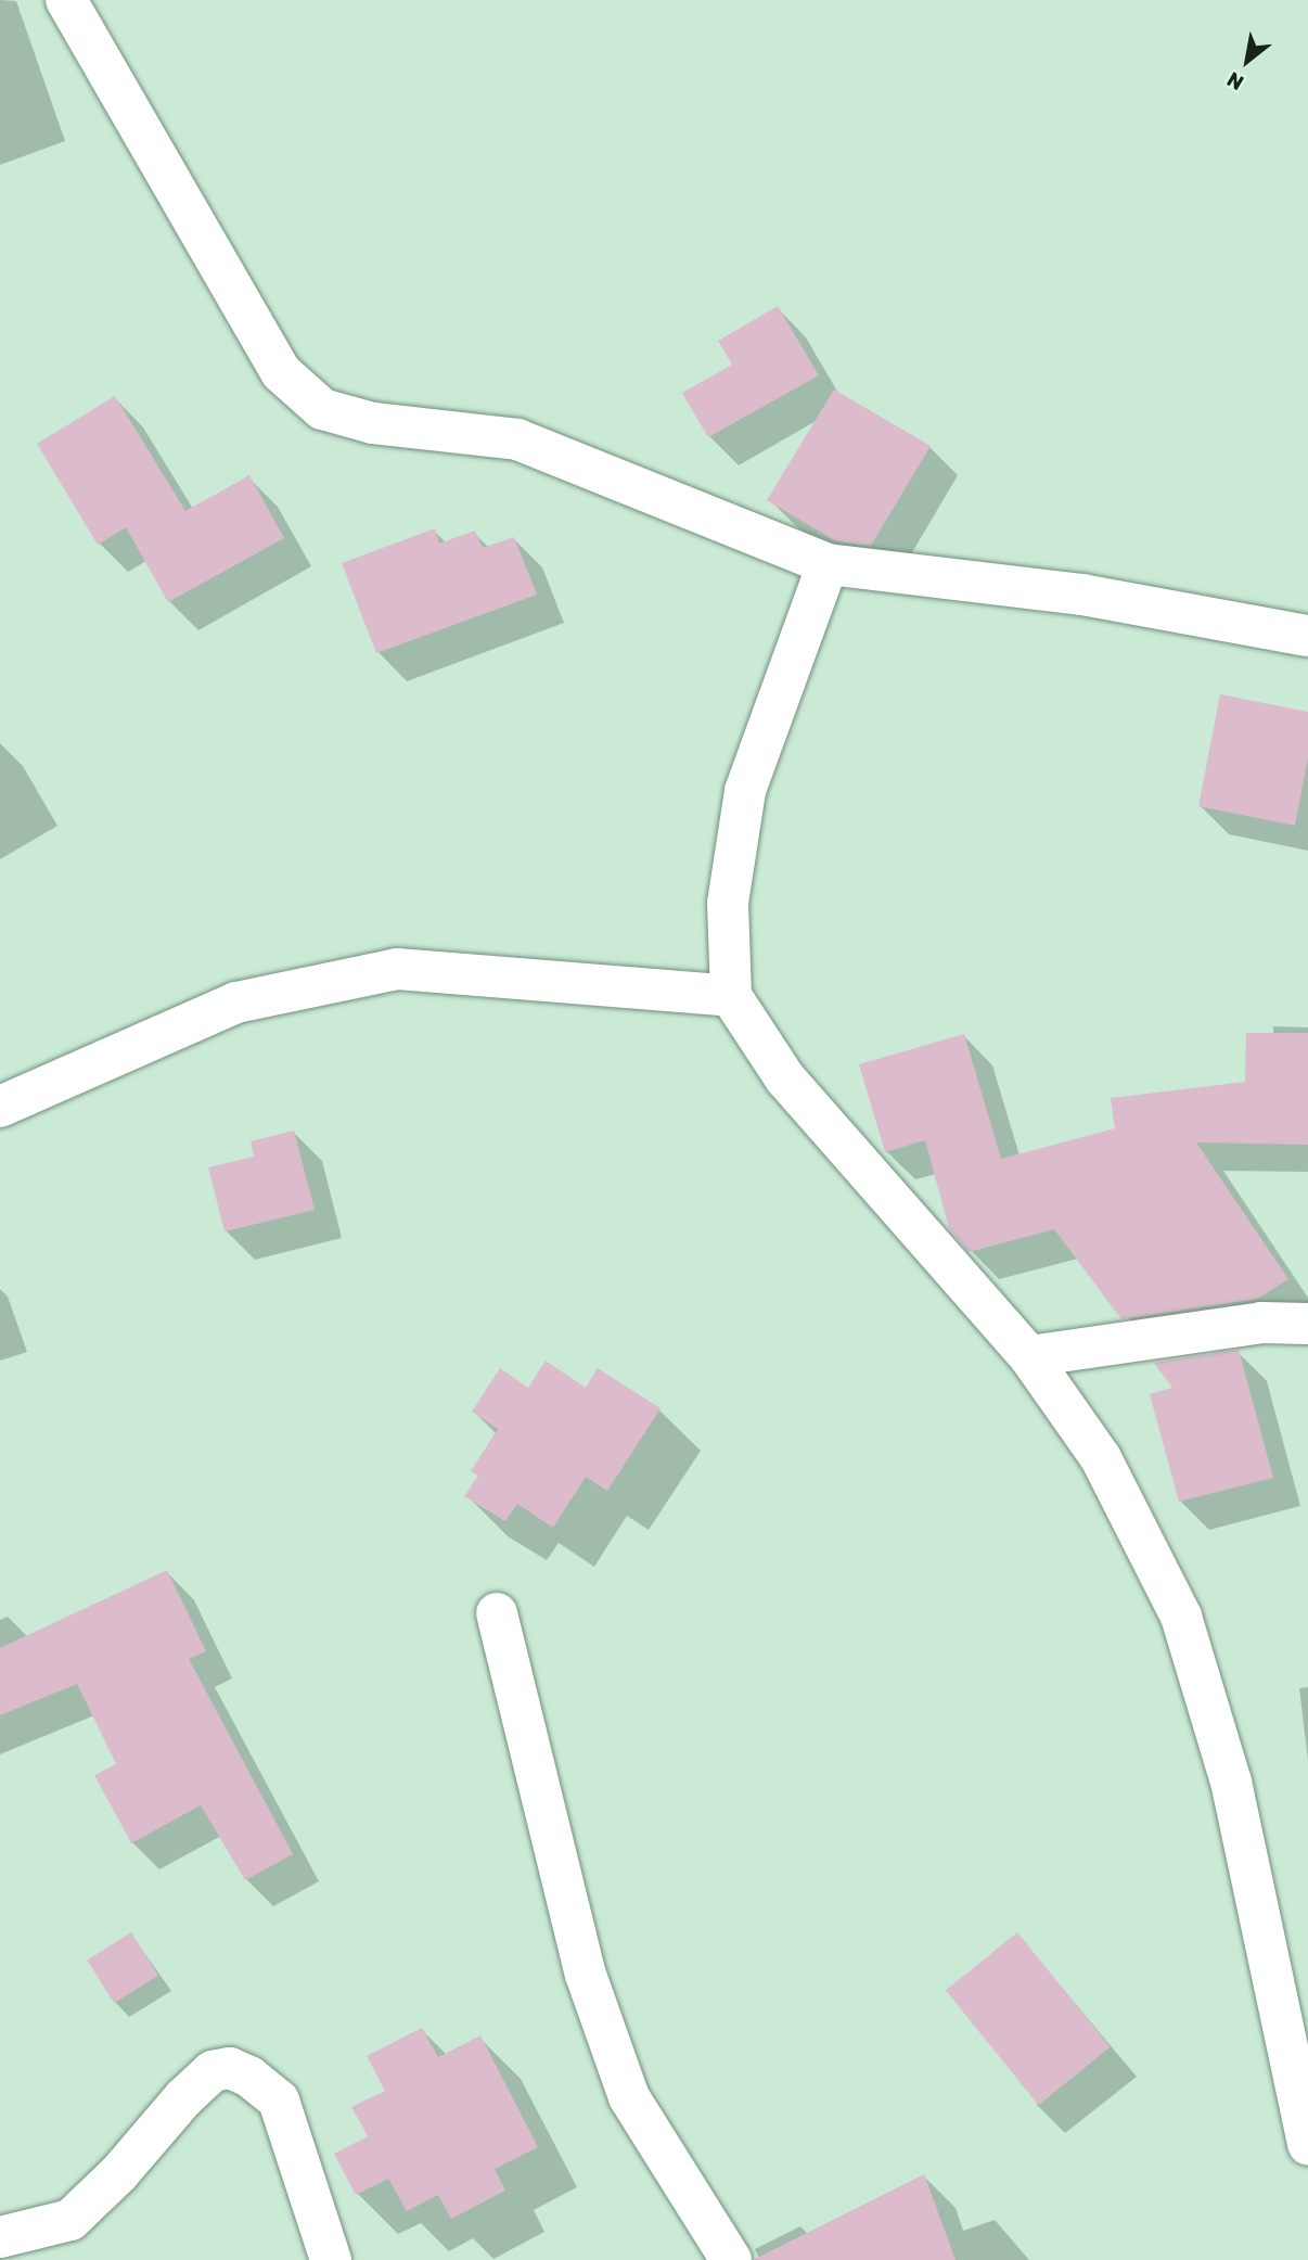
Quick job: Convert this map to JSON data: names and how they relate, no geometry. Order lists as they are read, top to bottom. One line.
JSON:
{"north":"bottom left"}
